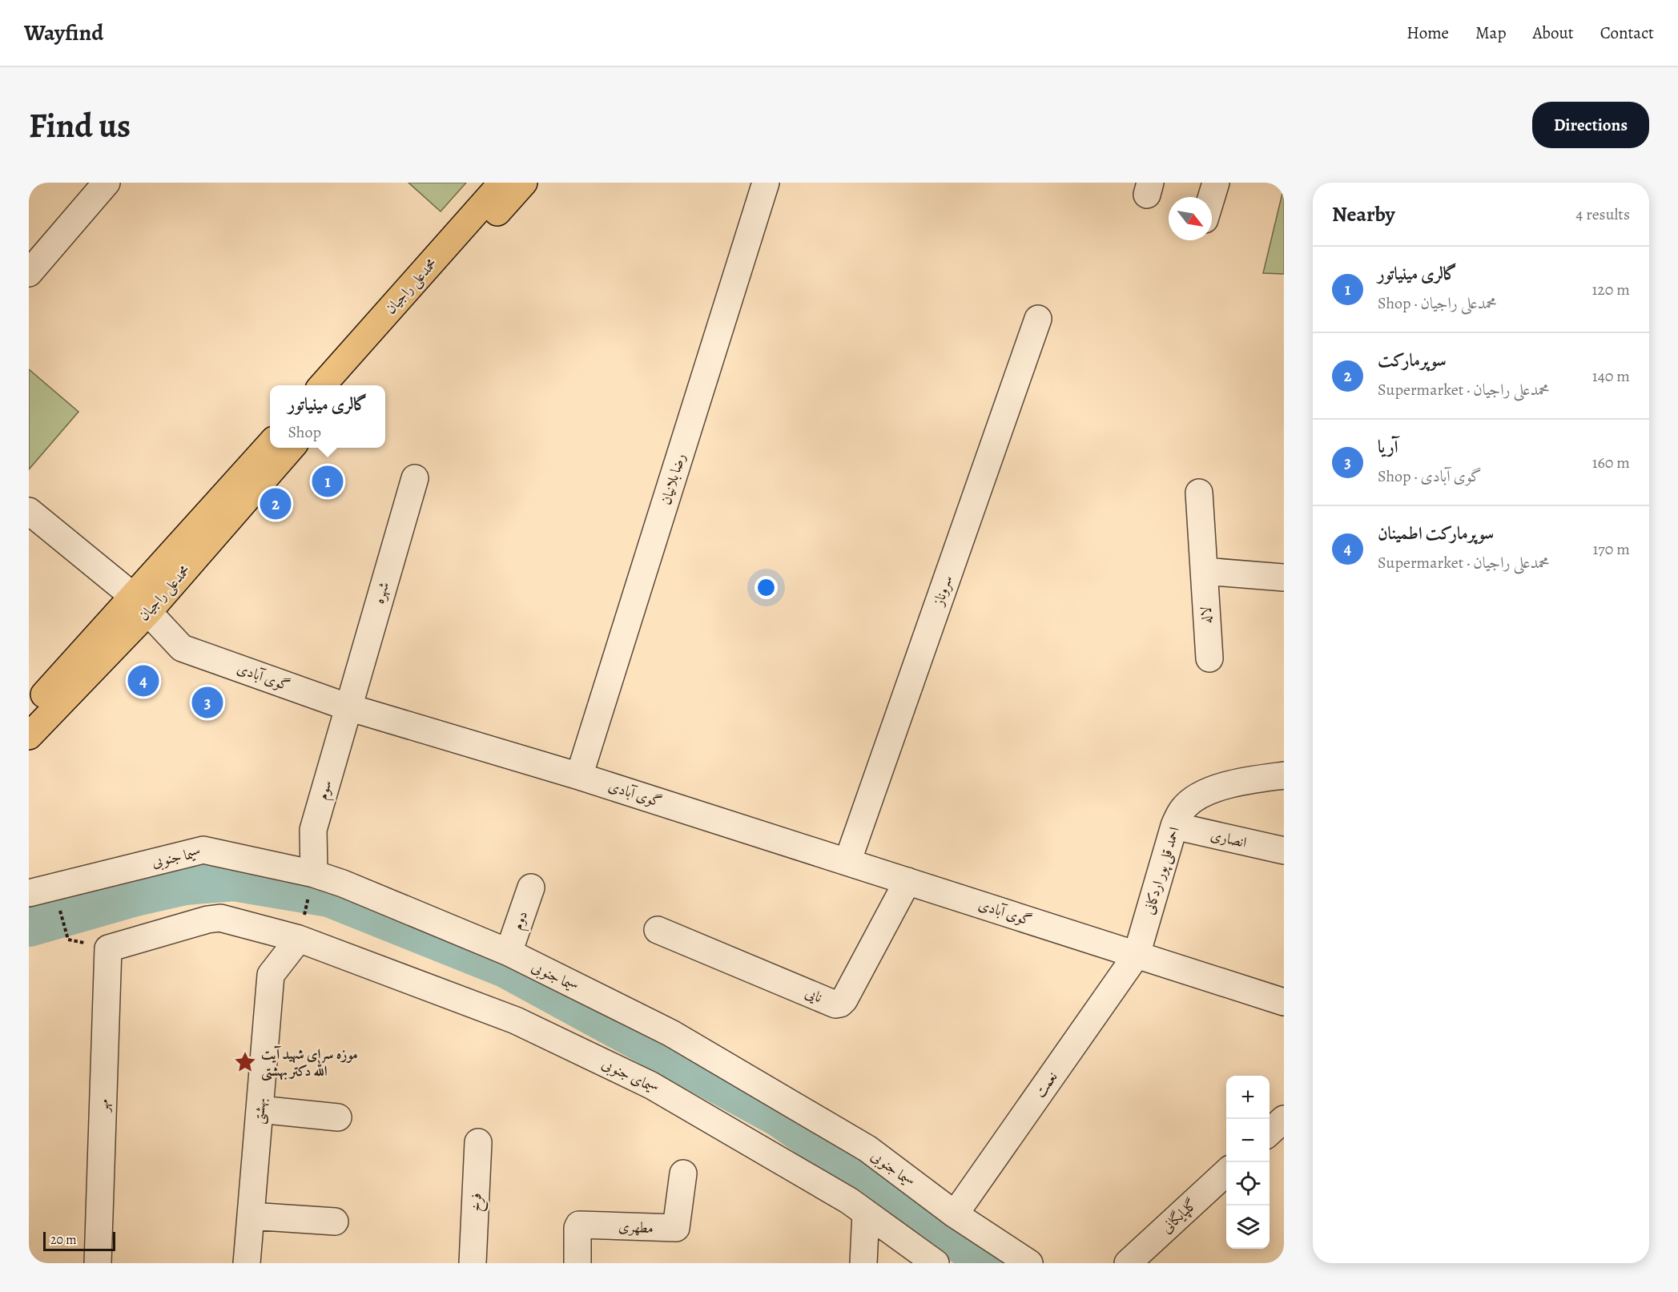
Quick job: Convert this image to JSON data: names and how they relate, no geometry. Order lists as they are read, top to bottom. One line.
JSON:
{"streets":{"main road":["محمدعلی راجیان"],"street":["رضا بلانیان","سروناز","شهره","لاله","گوی آبادی","سوم","انصاری","سیما جنوبی","احمد قلی پور اردکانی","دوم","نایی","سیمای جنوبی","نعمت","مهر","بهشتی","فرخ","گلپایگانی","مطهری"]},"crossings":[["محمدعلی راجیان","گوی آبادی"],["رضا بلانیان","گوی آبادی"],["سروناز","گوی آبادی"],["شهره","گوی آبادی"],["شهره","سوم"],["گوی آبادی","سوم"],["گوی آبادی","احمد قلی پور اردکانی"],["گوی آبادی","نایی"],["گوی آبادی","نعمت"],["سوم","سیما جنوبی"],["انصاری","احمد قلی پور اردکانی"],["سیما جنوبی","دوم"],["سیما جنوبی","نعمت"],["احمد قلی پور اردکانی","نعمت"],["سیمای جنوبی","مهر"],["سیمای جنوبی","بهشتی"],["مهر","بهشتی"]],"places":{"place":["موزه سرای شهید آیت الله دکتر بهشتی"]},"scale_bar":"20 m","north":"bottom right","page":{"header":"Wayfind","nav":["Home","Map","About","Contact"],"buttons":"Directions","title":"Find us","heading":["Nearby","4 results"],"list":[{"mark":"1","name":"گالری مینیاتور","note":"Shop · محمدعلی راجیان","value":"120 m"},{"mark":"2","name":"سوپرمارکت","note":"Supermarket · محمدعلی راجیان","value":"140 m"},{"mark":"3","name":"آریا","note":"Shop · گوی آبادی","value":"160 m"},{"mark":"4","name":"سوپرمارکت اطمینان","note":"Supermarket · محمدعلی راجیان","value":"170 m"}],"popup":["گالری مینیاتور","Shop"],"pins":["1","2","4","3"],"map_buttons":["+","−"],"scale":"20 m"}}
